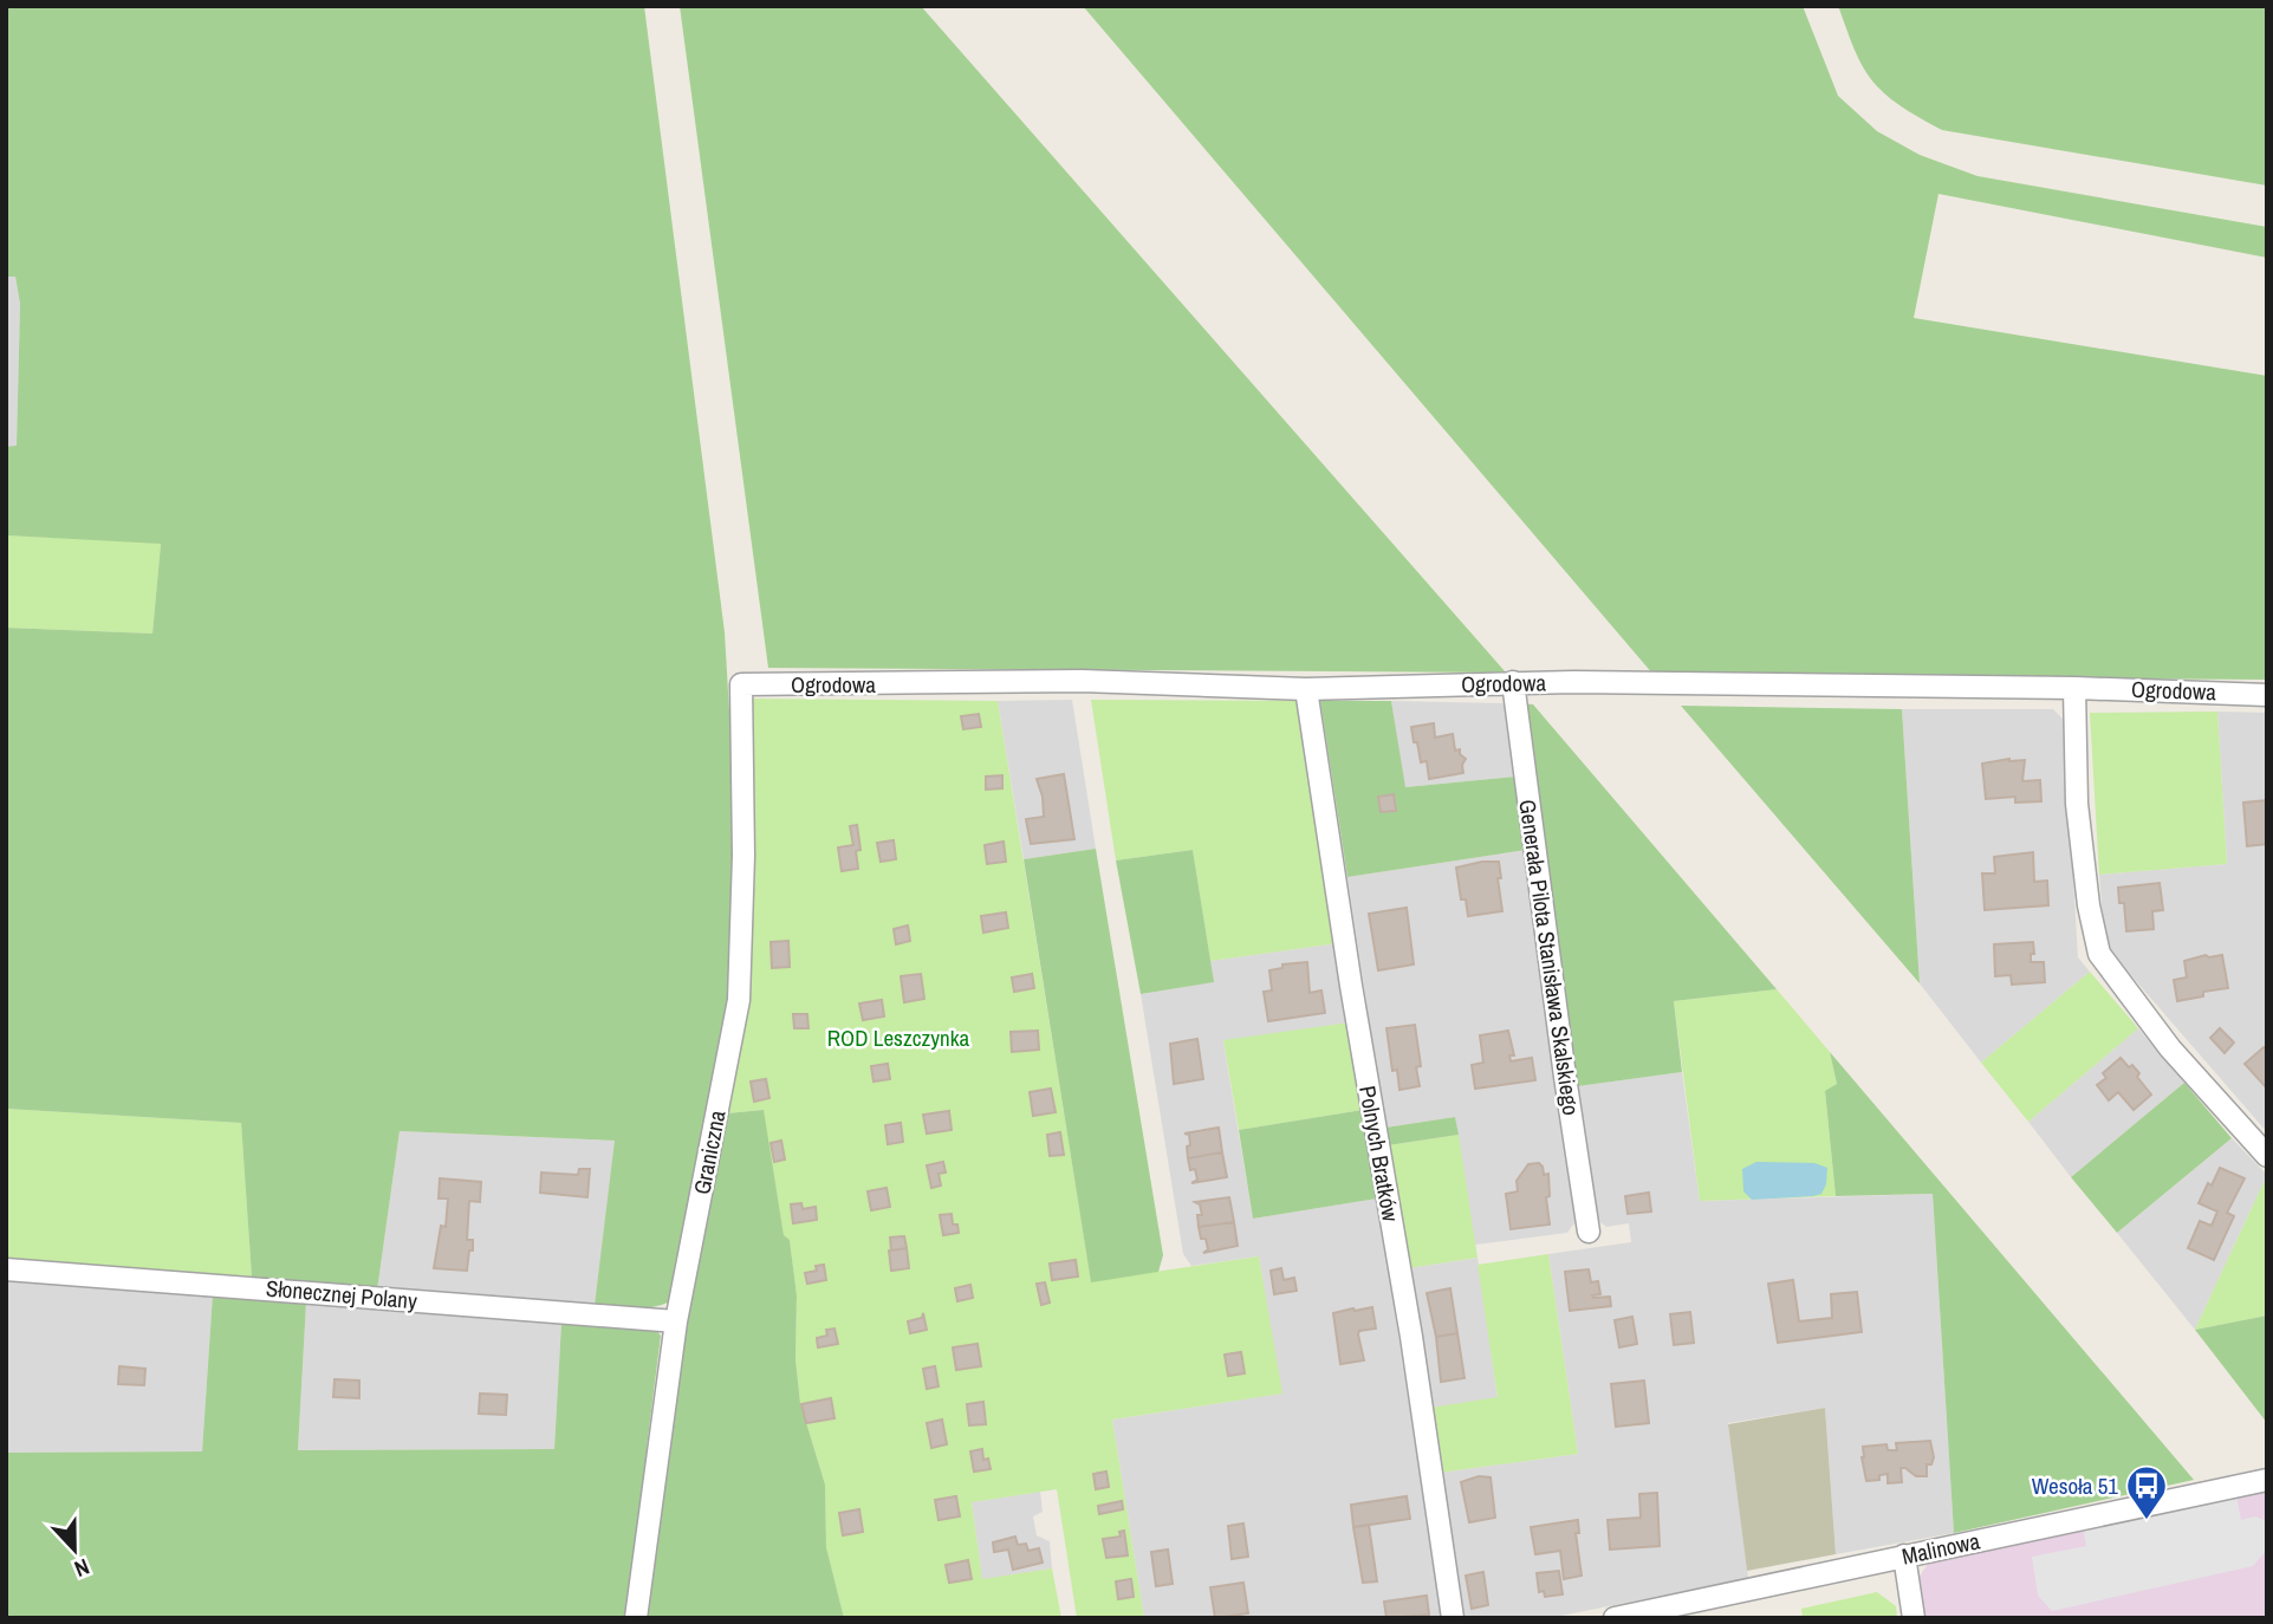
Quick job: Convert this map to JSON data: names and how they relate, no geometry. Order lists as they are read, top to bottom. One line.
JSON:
{"streets":{"street":["Ogrodowa","Generała Pilota Stanisława Skalskiego","Graniczna","Polnych Bratków","Słonecznej Polany","Malinowa"]},"crossings":[["Ogrodowa","Generała Pilota Stanisława Skalskiego"],["Ogrodowa","Graniczna"],["Ogrodowa","Polnych Bratków"],["Graniczna","Słonecznej Polany"]],"parks":["ROD Leszczynka"],"places":{"bus stop":["Wesoła 51"]},"north":"bottom"}
